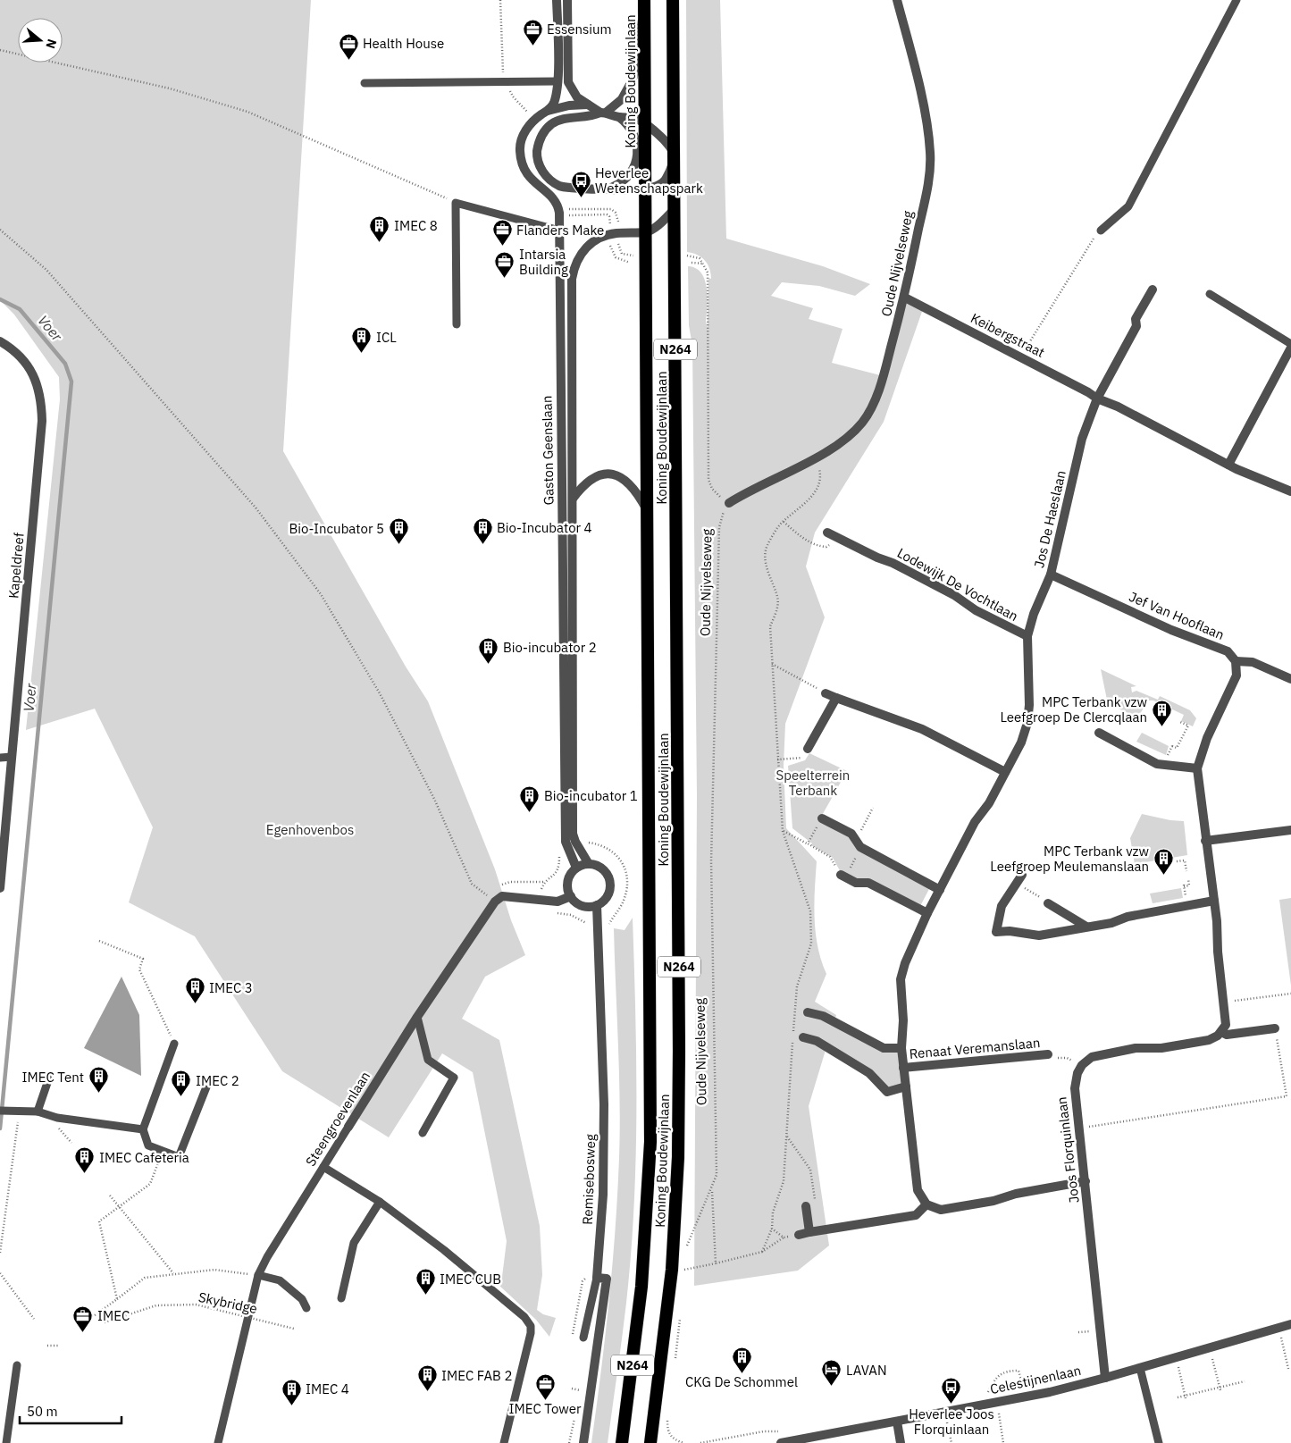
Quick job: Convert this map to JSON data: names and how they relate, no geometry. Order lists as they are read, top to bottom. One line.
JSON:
{"streets":{"highway":["Koning Boudewijnlaan","N264"],"street":["Oude Nijvelseweg","Keibergstraat","Gaston Geenslaan","Jos De Haeslaan","Kapeldreef","Lodewijk De Vochtlaan","Jef Van Hooflaan","Renaat Veremanslaan","Steengroevenlaan","Joos Florquinlaan","Remisebosweg","Celestijnenlaan"],"path":["Skybridge"]},"crossings":[["Koning Boudewijnlaan","Gaston Geenslaan"],["Oude Nijvelseweg","Keibergstraat"],["Keibergstraat","Jos De Haeslaan"],["Gaston Geenslaan","Remisebosweg"],["Jos De Haeslaan","Lodewijk De Vochtlaan"],["Jos De Haeslaan","Jef Van Hooflaan"],["Jos De Haeslaan","Renaat Veremanslaan"],["Joos Florquinlaan","Celestijnenlaan"]],"water":["Voer"],"parks":["Speelterrein Terbank","Egenhovenbos"],"places":{"office":["Essensium","Health House","Flanders Make","Intarsia Building","IMEC","IMEC Tower"],"bus stop":["Heverlee Wetenschapspark","Heverlee Joos Florquinlaan"],"building":["IMEC 8","ICL","Bio-Incubator 4","Bio-Incubator 5","Bio-incubator 2","MPC Terbank vzw Leefgroep De Clercqlaan","Bio-incubator 1","MPC Terbank vzw Leefgroep Meulemanslaan","IMEC 3","IMEC Tent","IMEC 2","IMEC Cafeteria","IMEC CUB","CKG De Schommel","IMEC FAB 2","IMEC 4"],"hotel":["LAVAN"]},"scale_bar":"50 m","north":"right"}
